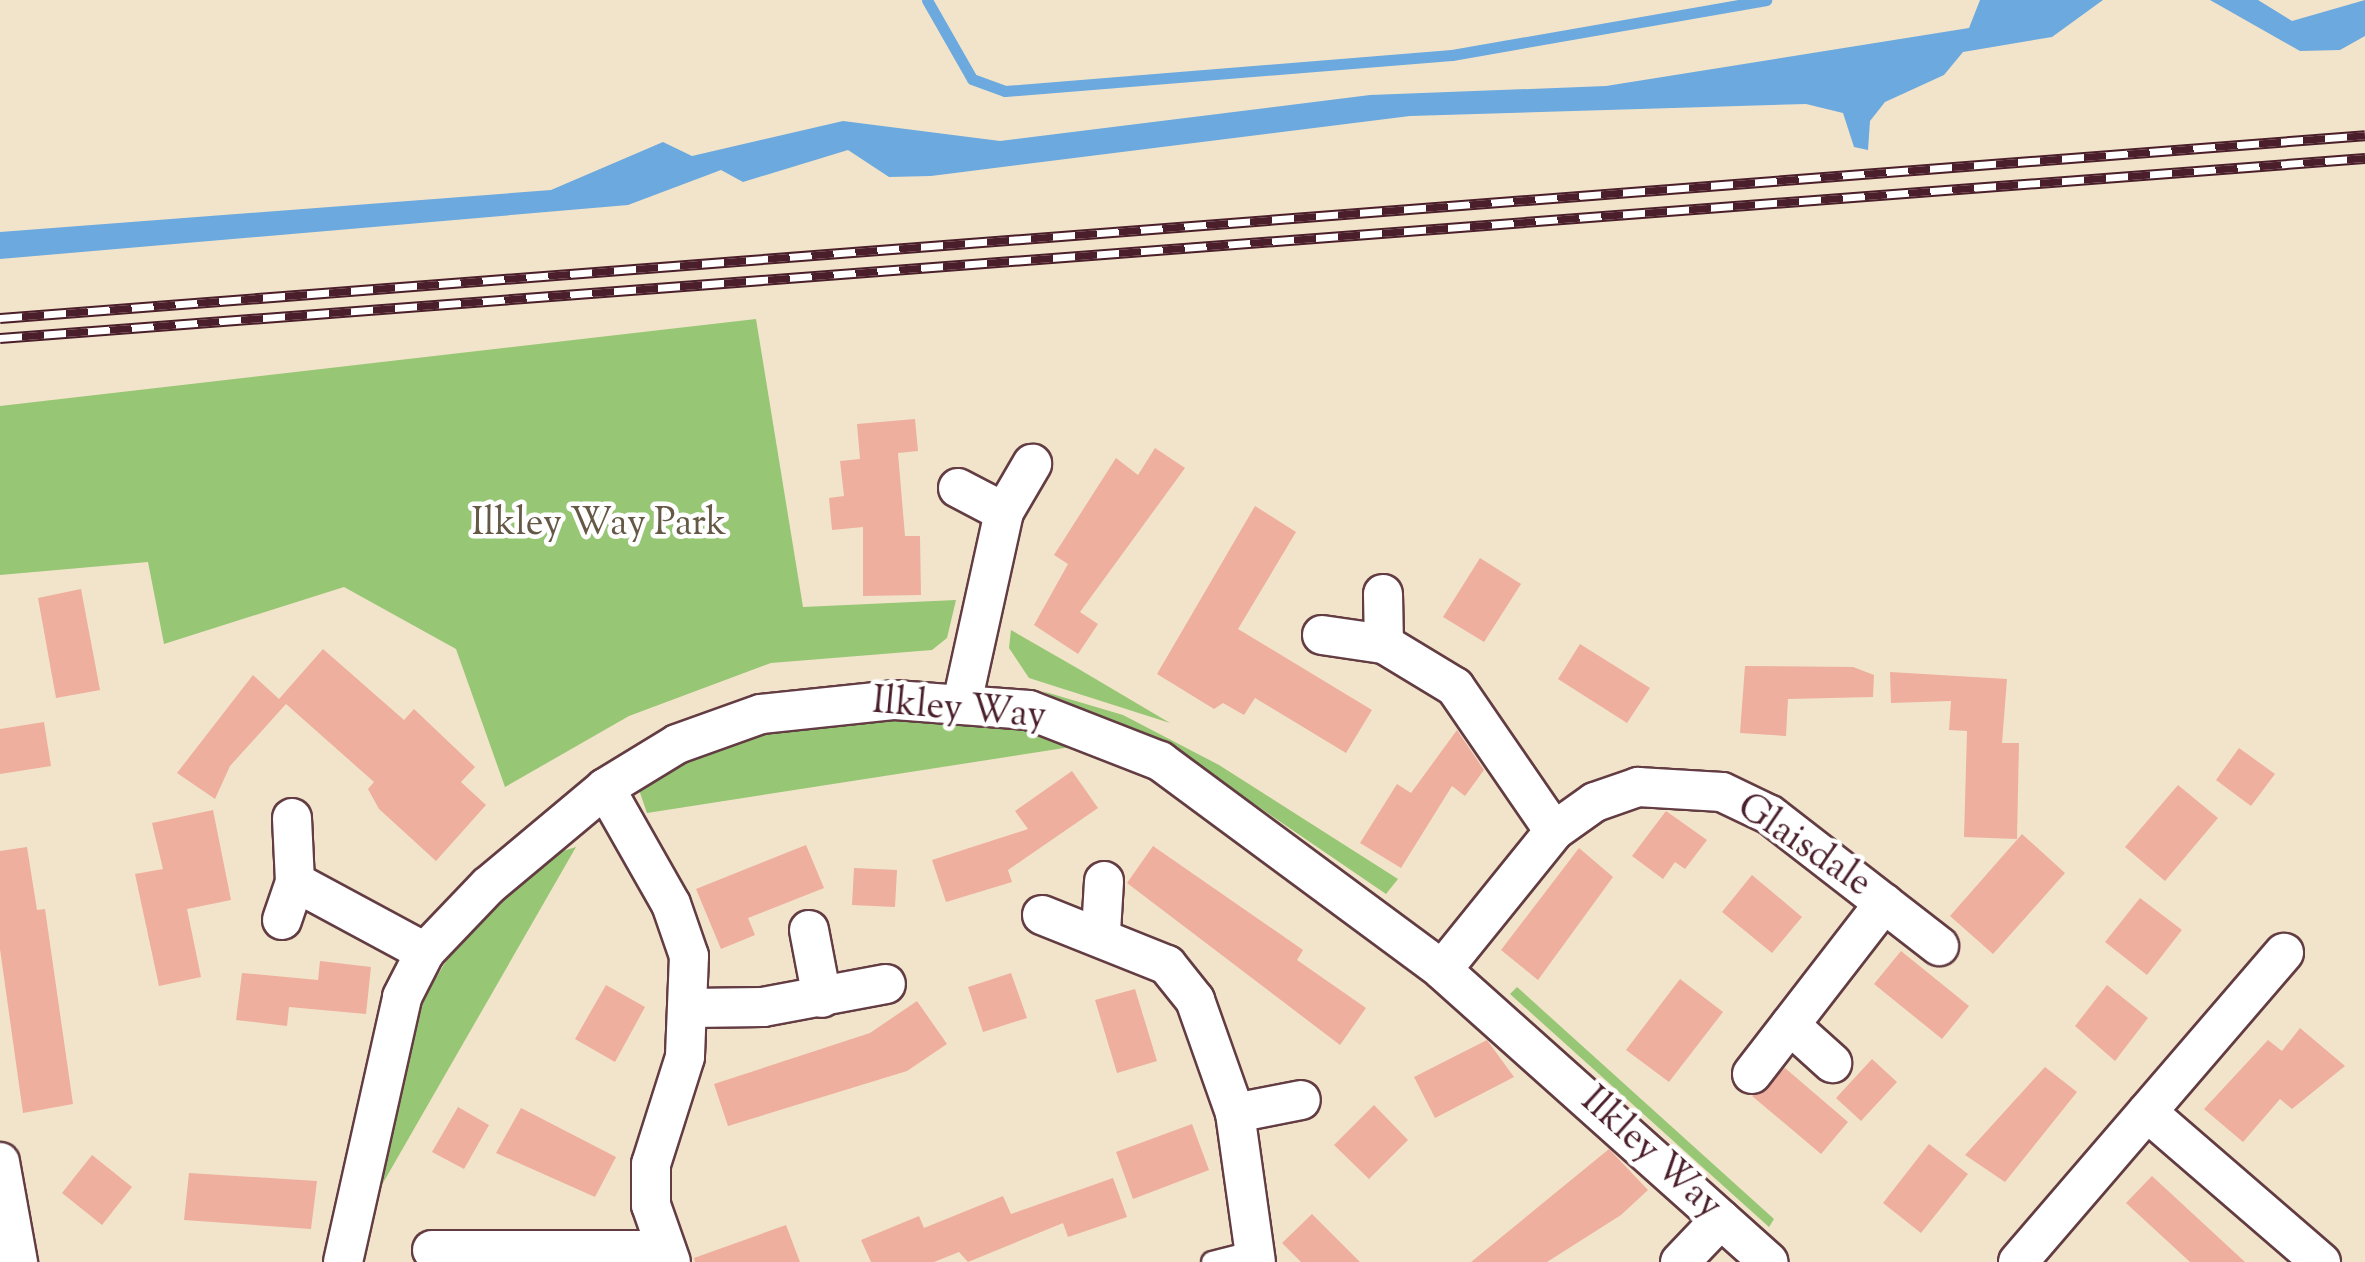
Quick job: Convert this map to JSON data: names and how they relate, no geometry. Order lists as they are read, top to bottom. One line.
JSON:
{"streets":{"street":["Ilkley Way","Glaisdale"]},"crossings":[["Ilkley Way","Glaisdale"]],"parks":["Ilkley Way Park"]}
